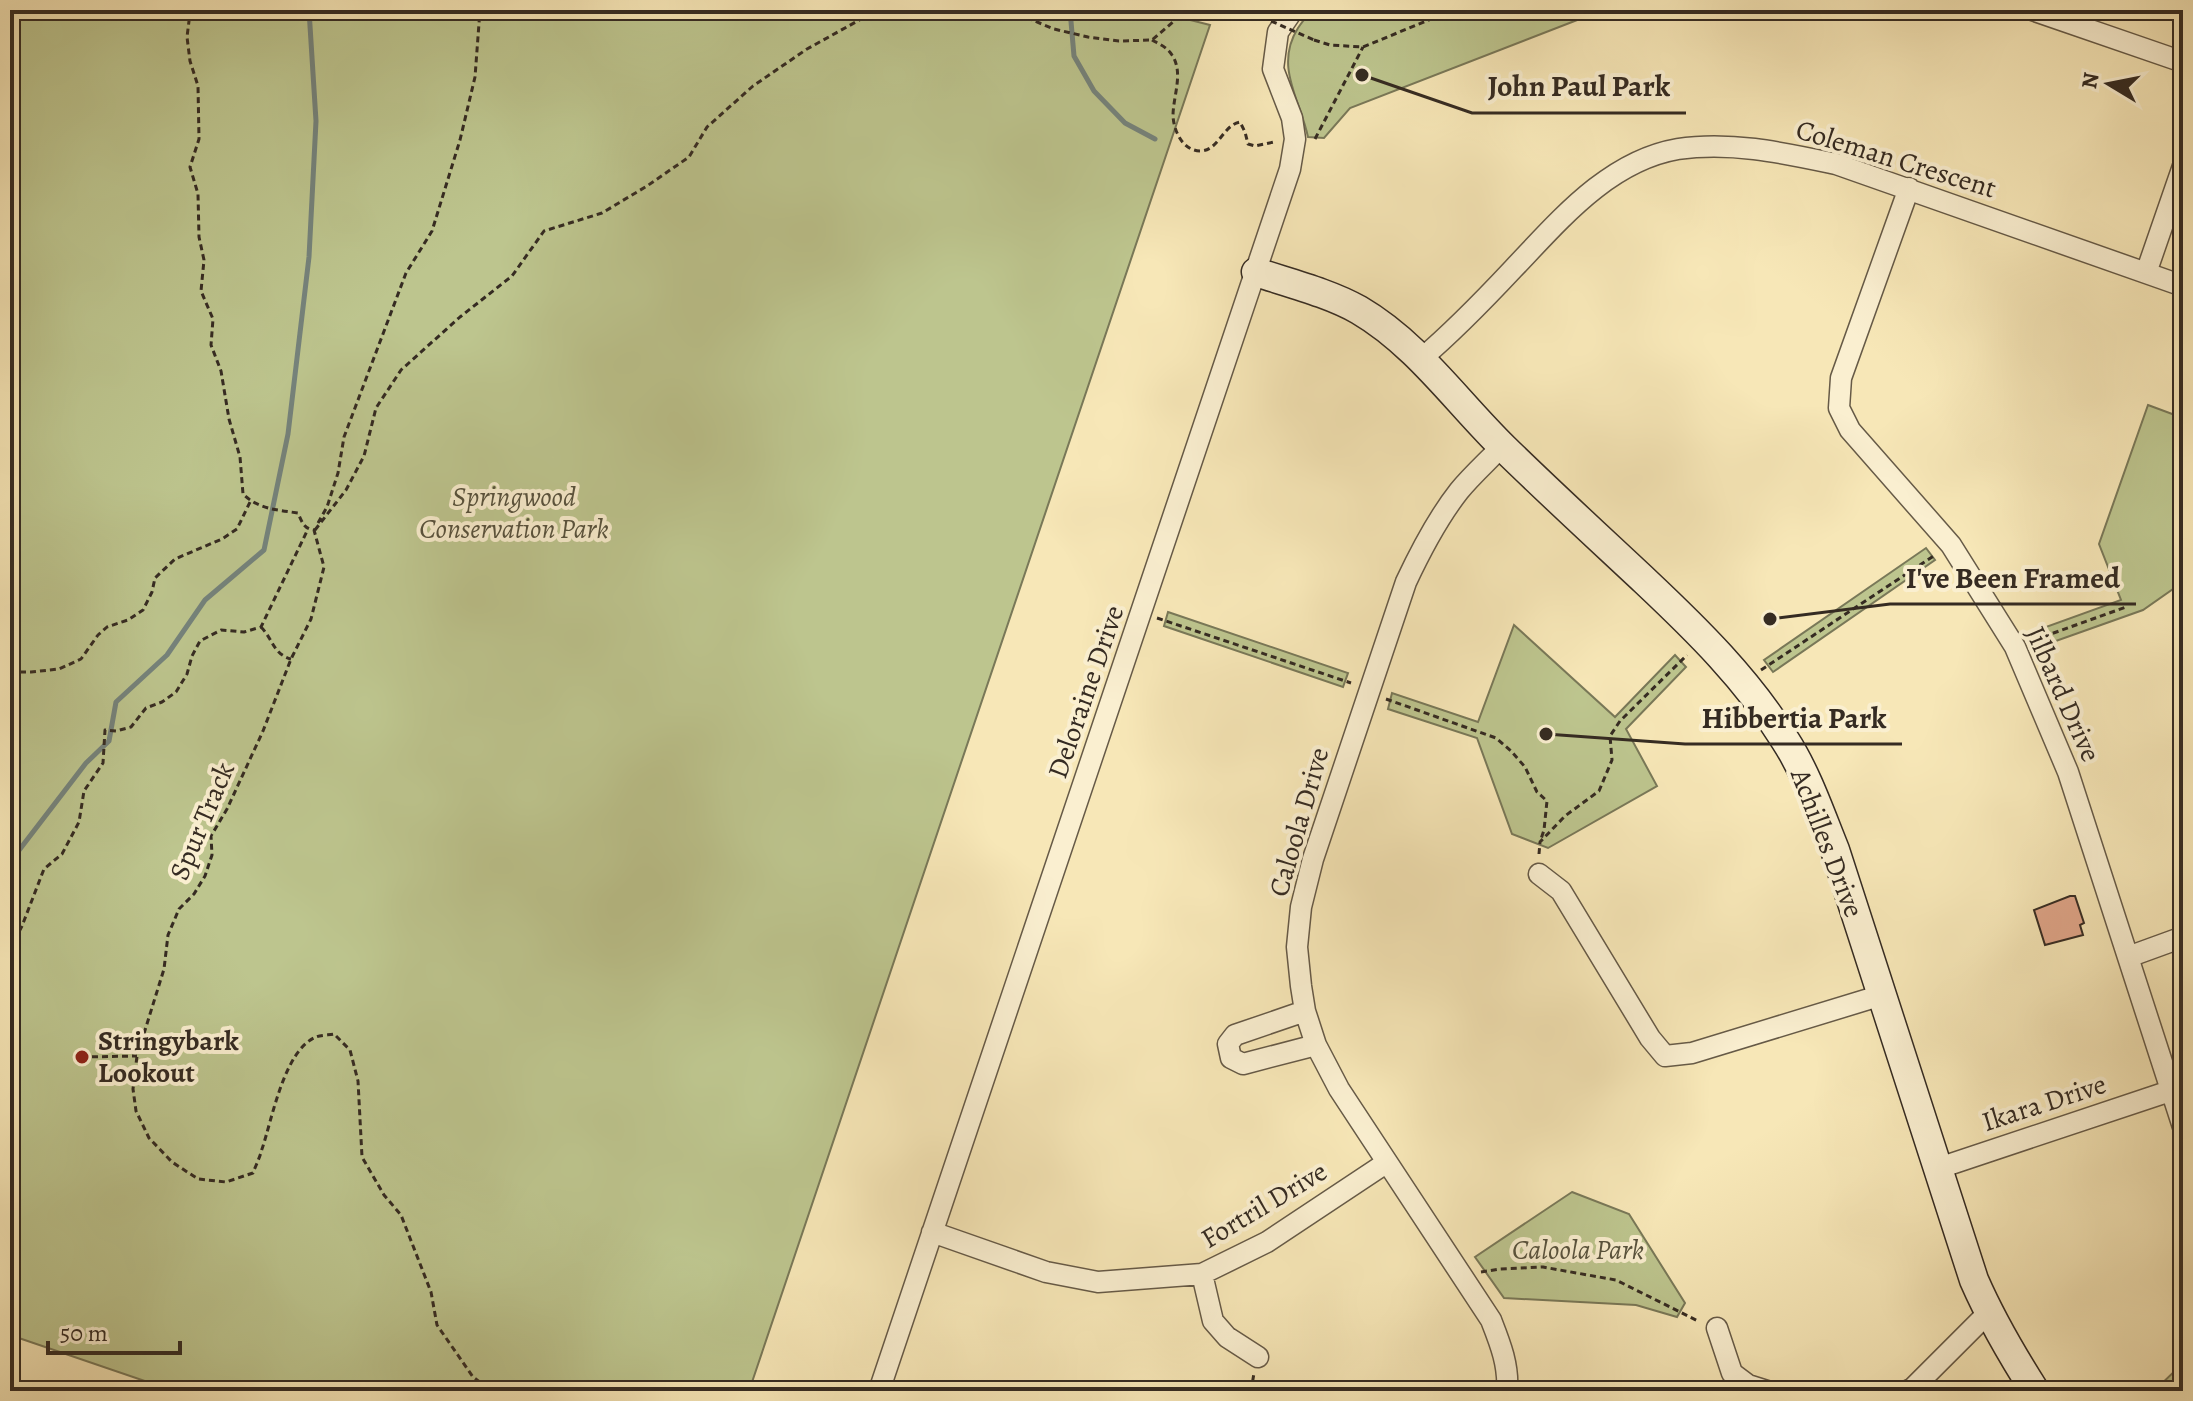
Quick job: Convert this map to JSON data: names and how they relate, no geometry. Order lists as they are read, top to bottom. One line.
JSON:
{"streets":{"street":["Coleman Crescent","Deloraine Drive","Jilbard Drive","Caloola Drive","Achilles Drive","Ikara Drive","Fortril Drive"],"path":["Spur Track"]},"crossings":[["Coleman Crescent","Jilbard Drive"],["Coleman Crescent","Achilles Drive"],["Deloraine Drive","Achilles Drive"],["Deloraine Drive","Fortril Drive"],["Jilbard Drive","Ikara Drive"],["Caloola Drive","Achilles Drive"],["Caloola Drive","Fortril Drive"],["Achilles Drive","Ikara Drive"]],"parks":["Springwood Conservation Park","Caloola Park"],"places":["John Paul Park","I've Been Framed","Hibbertia Park","Stringybark Lookout"],"scale_bar":"50 m","north":"left"}
